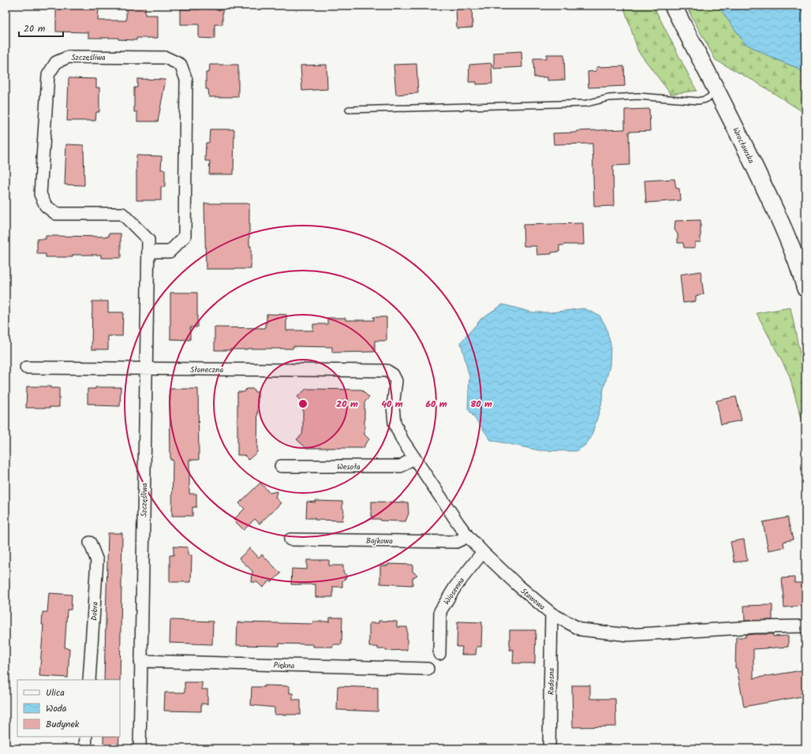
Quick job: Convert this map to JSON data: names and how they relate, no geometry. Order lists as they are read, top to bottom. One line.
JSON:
{"streets":{"main road":["Wrocławska"],"street":["Szczęśliwa","Słoneczna","Wesoła","Bajkowa","Wiosenna","Stawowa","Dobra","Piękna","Radosna"]},"crossings":[["Szczęśliwa","Słoneczna"],["Szczęśliwa","Piękna"],["Słoneczna","Stawowa"],["Wesoła","Stawowa"],["Bajkowa","Stawowa"],["Wiosenna","Stawowa"],["Stawowa","Radosna"]],"legend":["Ulica","Woda","Budynek"],"scale_bar":"20 m","rings":["20 m","40 m","60 m","80 m"]}
